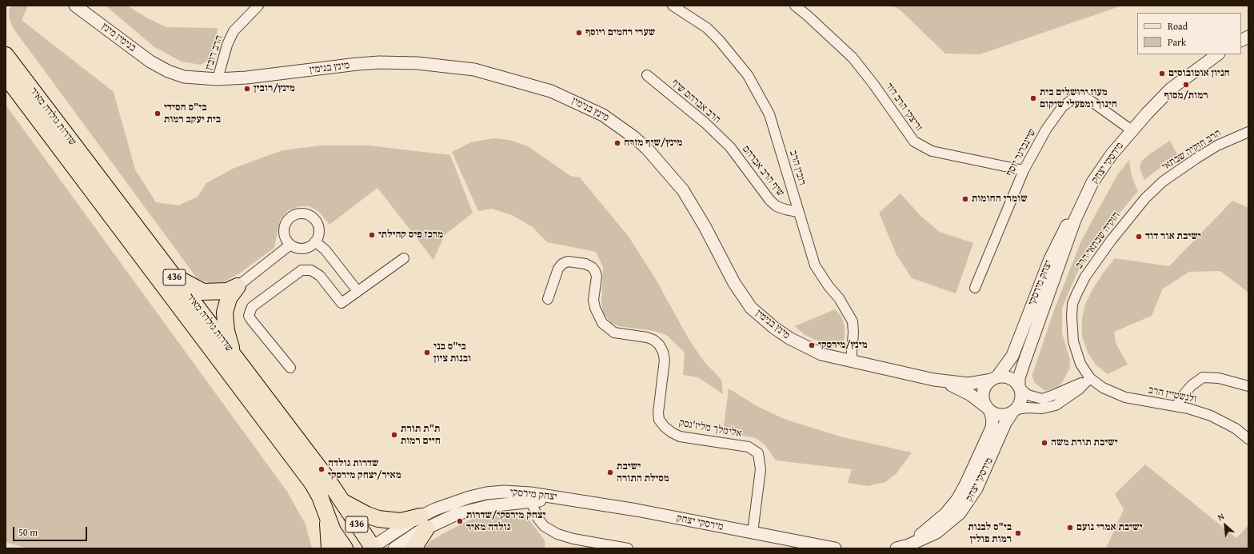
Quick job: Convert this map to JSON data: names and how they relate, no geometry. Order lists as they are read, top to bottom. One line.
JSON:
{"streets":{"main road":["שדרות גולדה מאיר","436"],"street":["בנימין מינץ","הרב רובין","מינץ בנימין","הרב אברהם שיף","זריצקי הרב דוד","הרב חזקיה שבתאי","שיינברגר יוסף","מירסקי יצחק","רובין הרב","שיף הרב אברהם","חזקיה שבתאי הרב","יצחק מירסקי","ולנשטיין הרב","אלימלך מליז'נסק"]},"crossings":[["בנימין מינץ","מינץ בנימין"],["הרב רובין","מינץ בנימין"],["מינץ בנימין","רובין הרב"],["הרב אברהם שיף","שיף הרב אברהם"],["זריצקי הרב דוד","שיינברגר יוסף"],["שדרות גולדה מאיר","יצחק מירסקי"],["הרב חזקיה שבתאי","חזקיה שבתאי הרב"],["שיינברגר יוסף","מירסקי יצחק"],["מירסקי יצחק","יצחק מירסקי"],["מירסקי יצחק","אלימלך מליז'נסק"],["רובין הרב","שיף הרב אברהם"],["חזקיה שבתאי הרב","ולנשטיין הרב"]],"places":["שערי רחמים ויוסף","חניון אוטובוסים","רמות/מסוף","מינץ/רובין","מעוז ירושלים בית חינוך ומפעלי שיקום","בי\"ס חסידי בית יעקב רמות","מינץ/שיף מזרח","שומרי החומות","מרכז פיס קהילתי","ישיבת אור דוד","מינץ/מירסקי","בי\"ס בני ובנות ציון","ת\"ת תורת חיים רמות","ישיבת תורת משה","שדרות גולדה מאיר/יצחק מירסקי","ישיבת מסילת התורה","יצחק מירסקי/שדרות גולדה מאיר","ישיבת אמרי נועם","בי\"ס לבנות רמות פולין"],"legend":["Road","Park"],"scale_bar":"50 m","north":"top left"}
